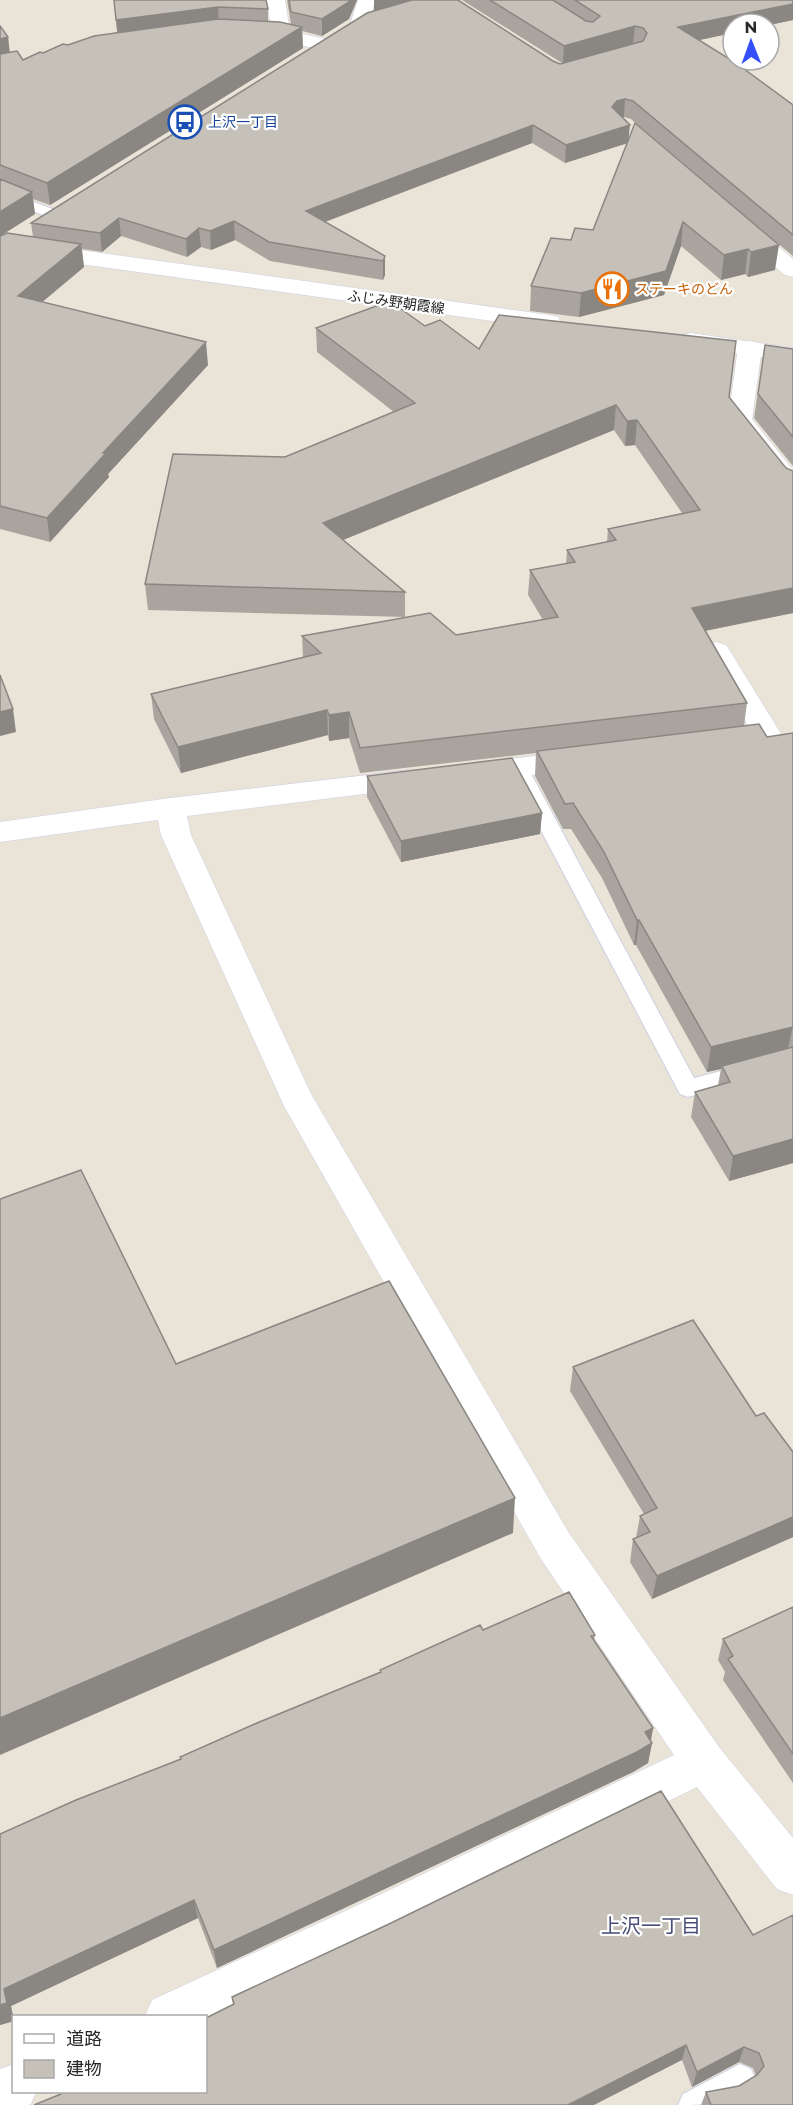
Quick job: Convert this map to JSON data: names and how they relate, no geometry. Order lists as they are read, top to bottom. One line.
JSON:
{"streets":{"street":["ふじみ野朝霞線"]},"districts":["上沢一丁目"],"places":{"bus stop":["上沢一丁目"],"restaurant":["ステーキのどん"]},"legend":["道路","建物"],"north":"top"}
